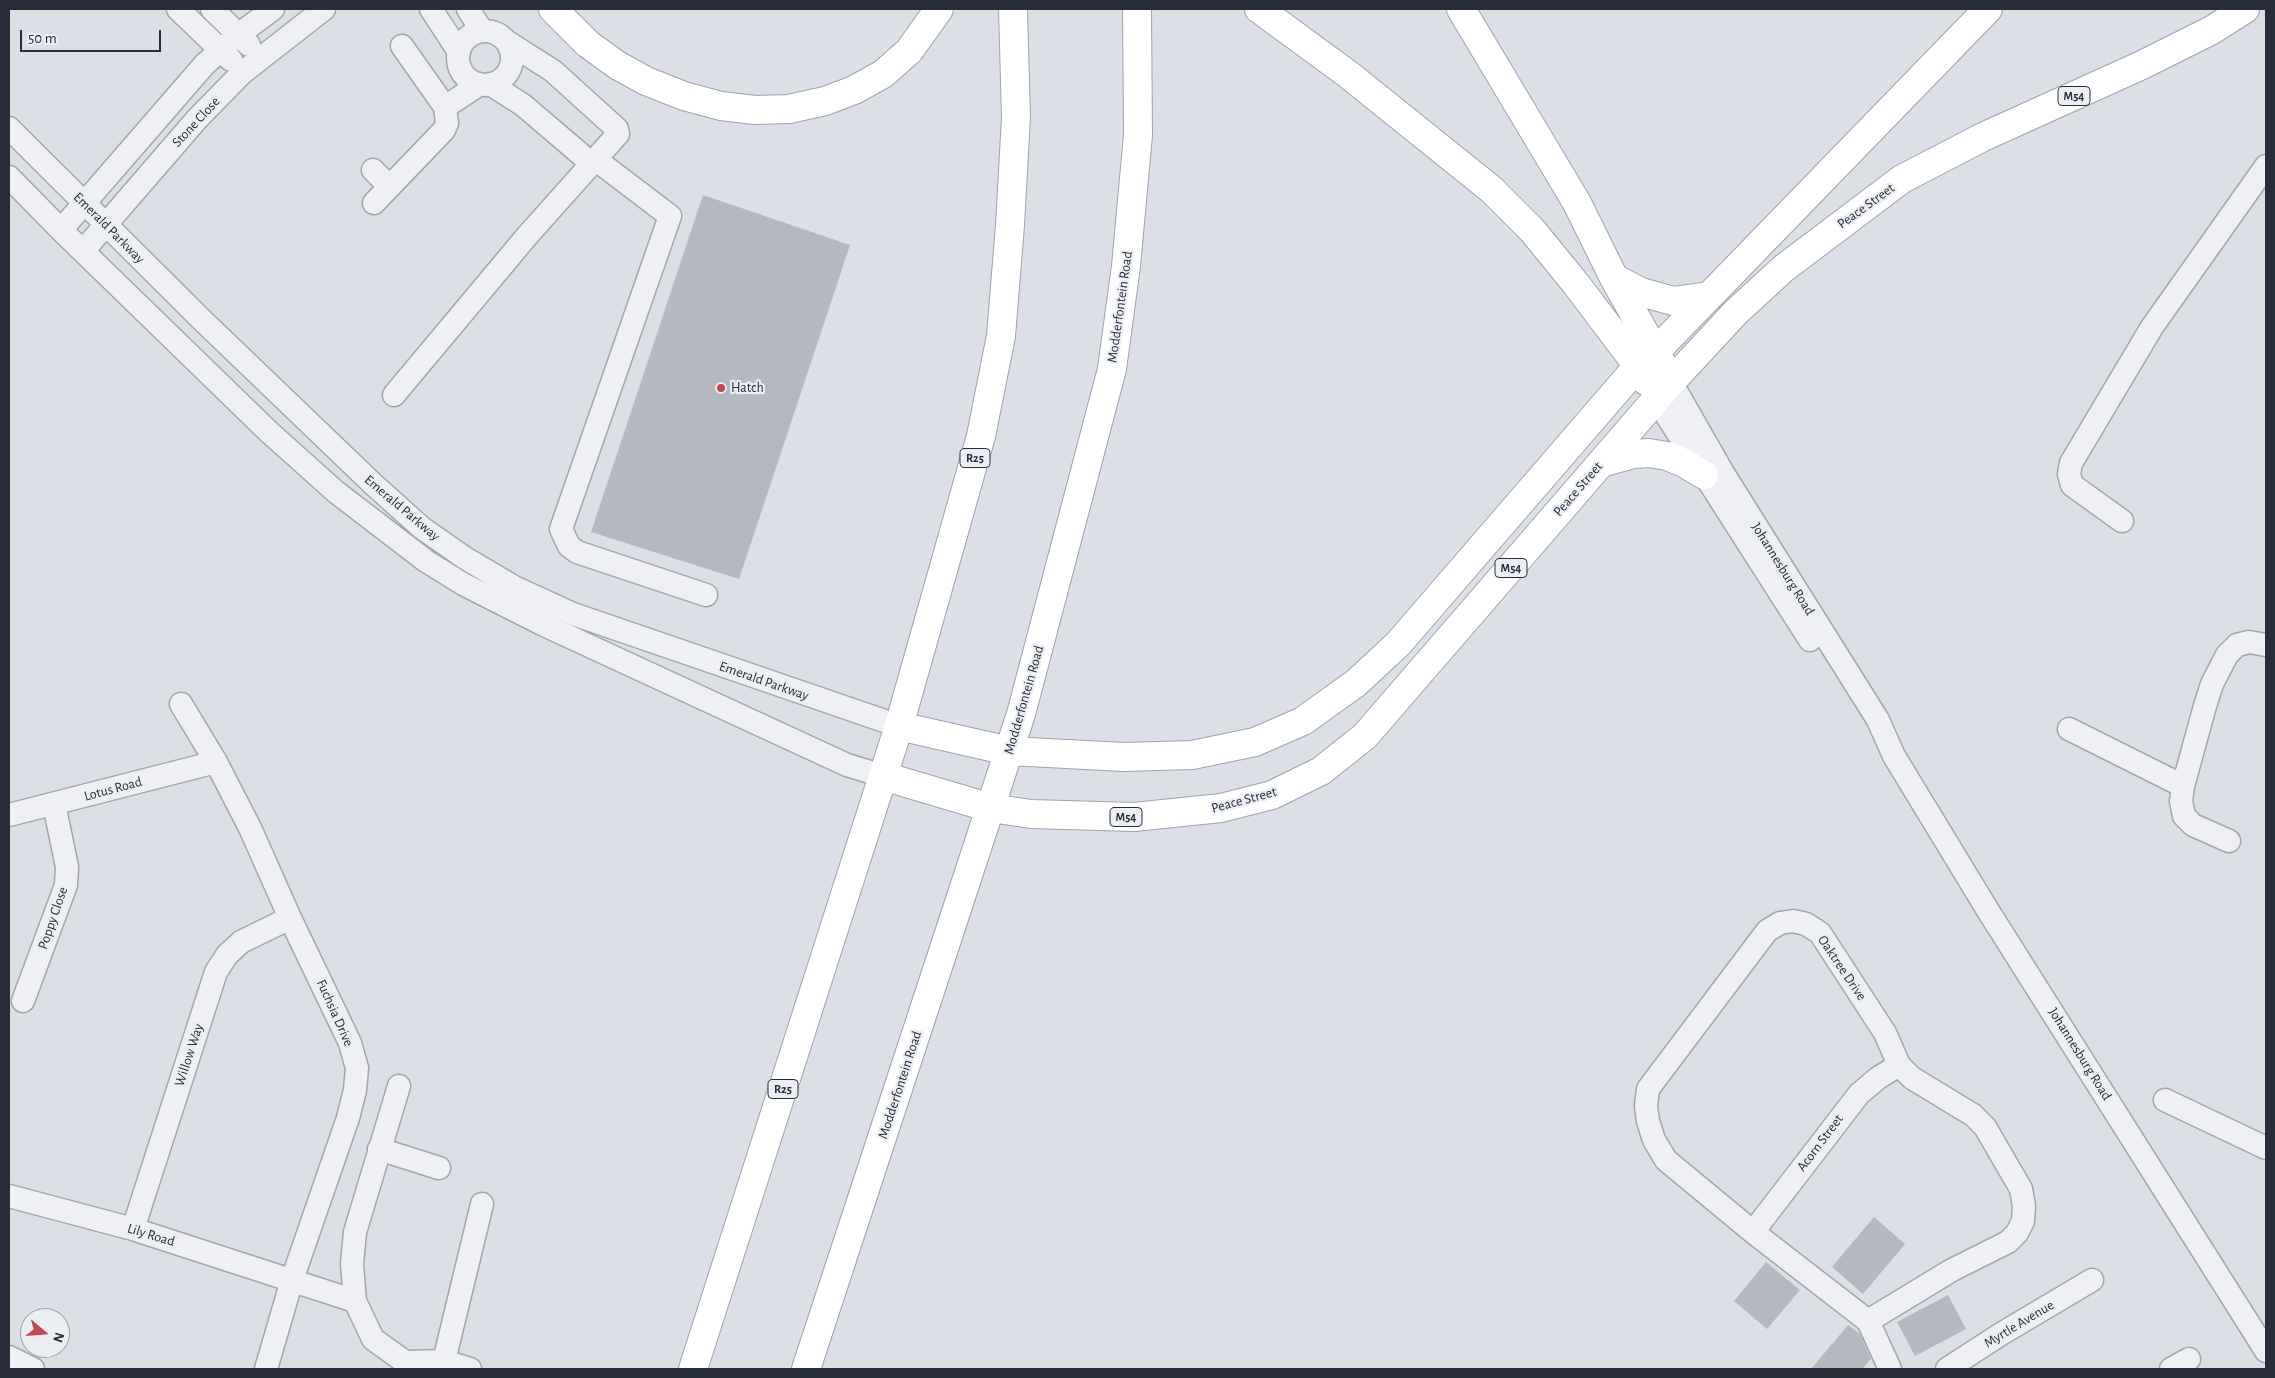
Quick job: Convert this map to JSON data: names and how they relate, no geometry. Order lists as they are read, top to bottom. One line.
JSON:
{"streets":{"main road":["M54","Peace Street","Modderfontein Road","R25"],"street":["Stone Close","Emerald Parkway","Johannesburg Road","Lotus Road","Poppy Close","Oaktree Drive","Fuchsia Drive","Willow Way","Acorn Street","Lily Road","Myrtle Avenue"]},"crossings":[["M54","Emerald Parkway"],["M54","Modderfontein Road"],["M54","R25"],["Stone Close","Emerald Parkway"],["Peace Street","Emerald Parkway"],["Peace Street","Modderfontein Road"],["Peace Street","R25"],["Peace Street","Johannesburg Road"],["Emerald Parkway","R25"],["Lotus Road","Poppy Close"],["Lotus Road","Fuchsia Drive"],["Oaktree Drive","Acorn Street"],["Fuchsia Drive","Willow Way"],["Fuchsia Drive","Lily Road"],["Willow Way","Lily Road"]],"places":["Hatch"],"scale_bar":"50 m","north":"right"}
